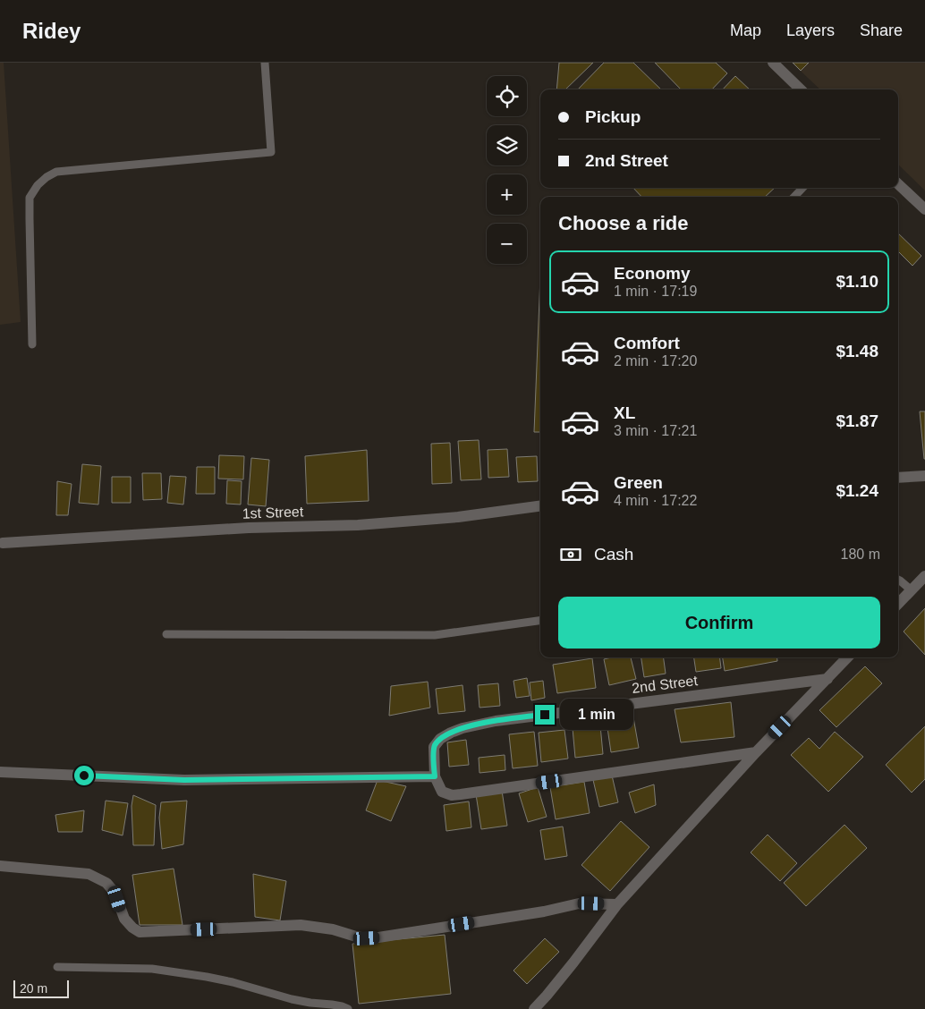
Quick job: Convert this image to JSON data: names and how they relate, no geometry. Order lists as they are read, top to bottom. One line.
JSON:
{"streets":{"street":["1st Street","2nd Street"]},"scale_bar":"20 m","page":{"header":"Ridey","nav":["Map","Layers","Share"],"map_buttons":["+","−"],"banner":["Pickup","2nd Street"],"heading":"Choose a ride","list":[{"name":"Economy","note":"1 min · 17:19","value":"$1.10"},{"name":"Comfort","note":"2 min · 17:20","value":"$1.48"},{"name":"XL","note":"3 min · 17:21","value":"$1.87"},{"name":"Green","note":"4 min · 17:22","value":"$1.24"}],"pay":["Cash","180 m"],"buttons":"Confirm","bubble":"1 min","scale":"20 m"}}
